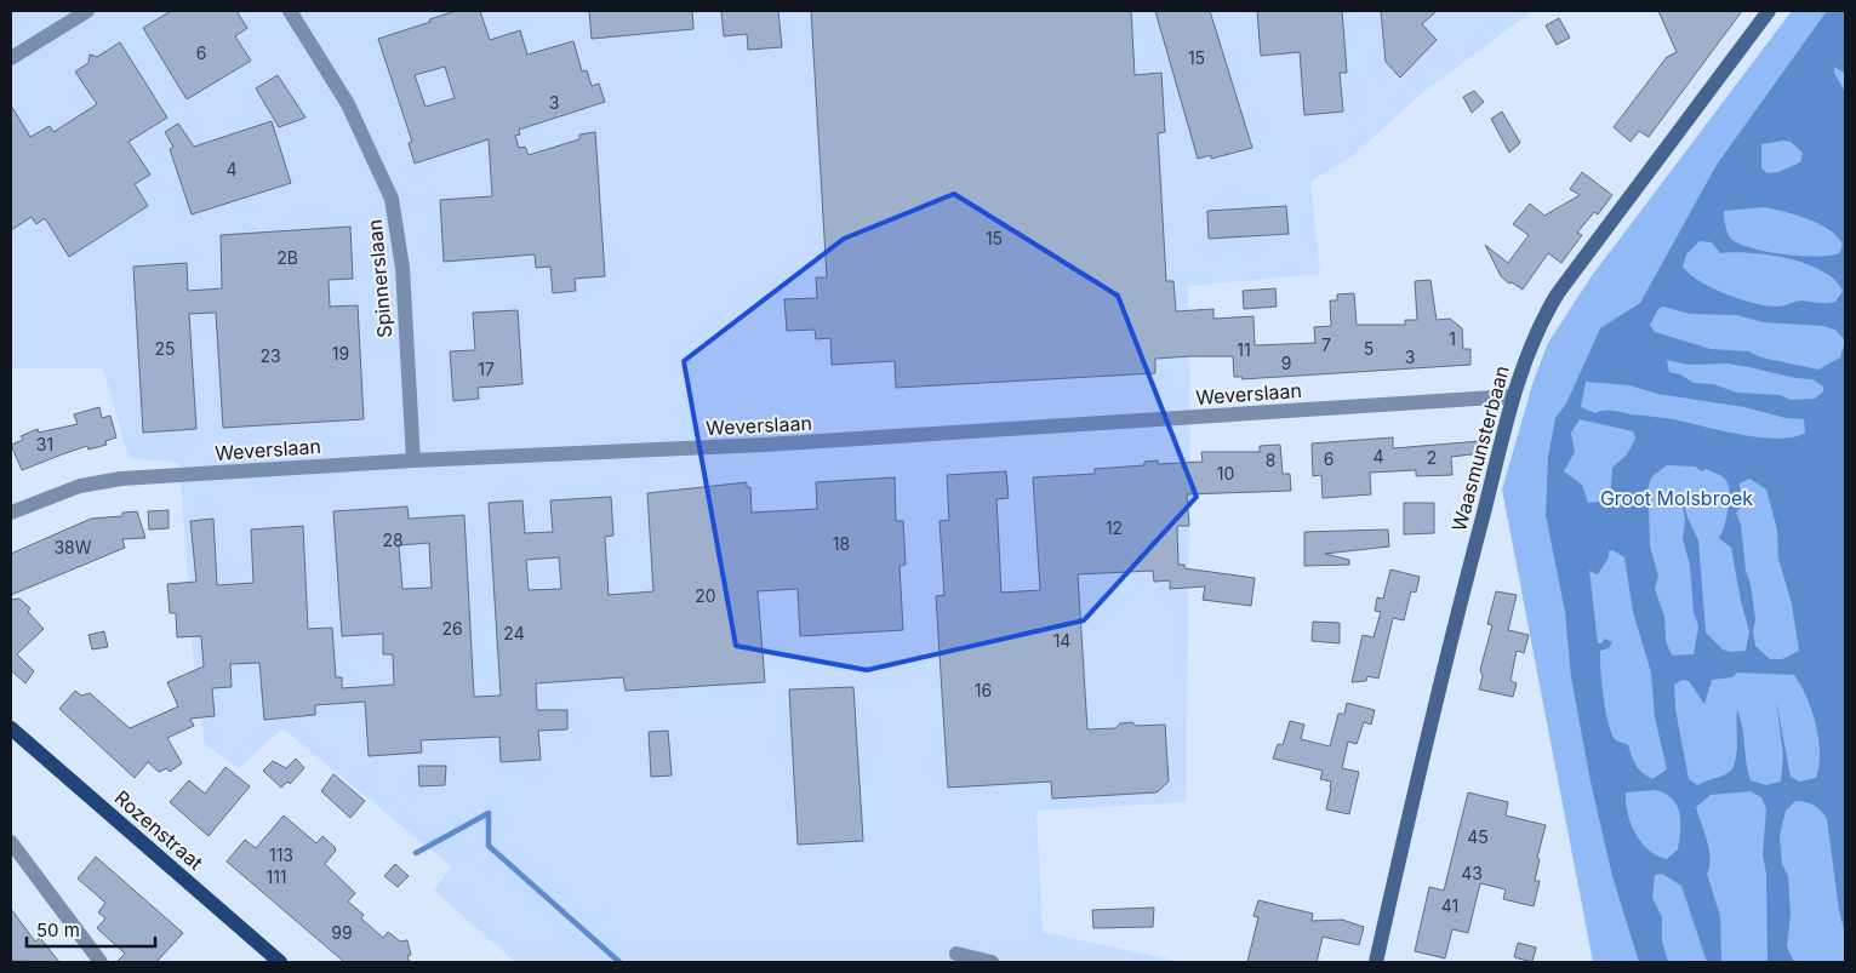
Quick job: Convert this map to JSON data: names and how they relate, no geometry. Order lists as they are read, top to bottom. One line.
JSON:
{"streets":{"main road":["Rozenstraat"],"street":["Spinnerslaan","Weverslaan","Waasmunsterbaan"]},"crossings":[["Spinnerslaan","Weverslaan"],["Weverslaan","Waasmunsterbaan"]],"parks":["Groot Molsbroek"],"house_numbers":["6","15","3","4","15","2B","1","7","25","5","11","19","23","3","9","17","31","4","2","6","8","10","12","28","18","38W","20","26","24","14","16","45","113","43","111","41","99"],"scale_bar":"50 m"}
